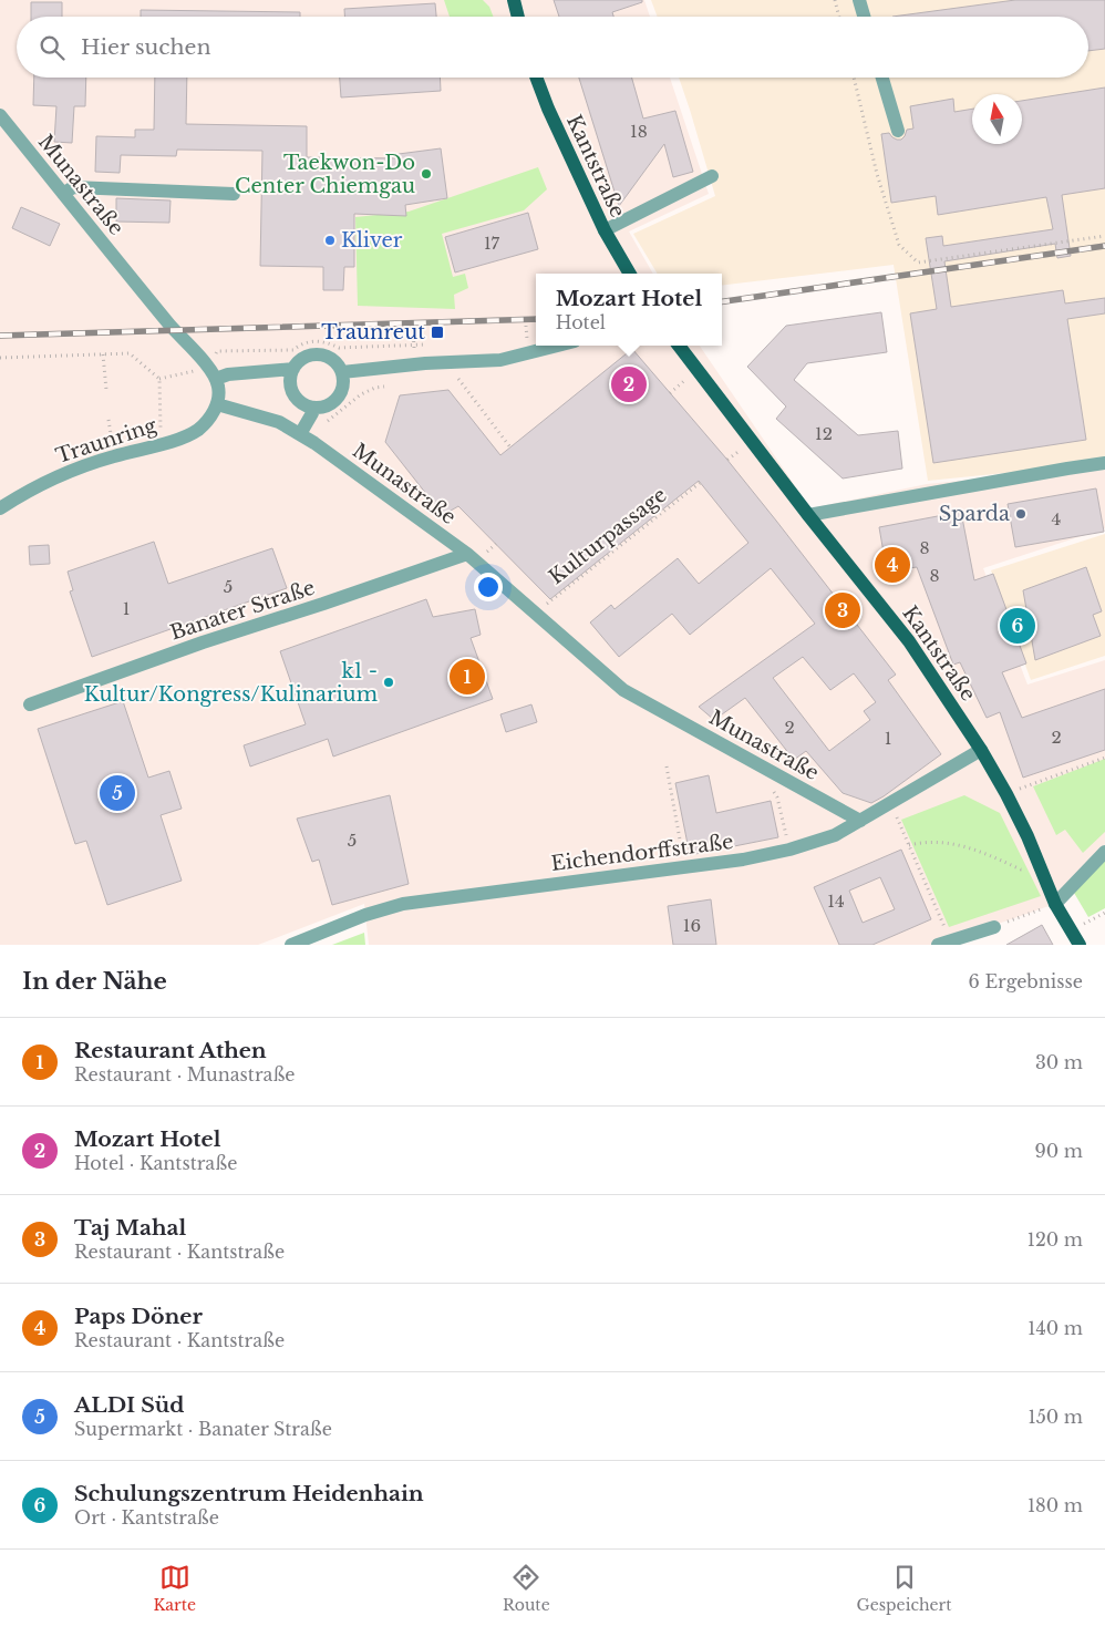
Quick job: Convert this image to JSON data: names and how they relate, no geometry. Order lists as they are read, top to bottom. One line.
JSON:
{"streets":{"main road":["Kantstraße"],"street":["Munastraße","Traunring","Banater Straße","Eichendorffstraße"],"path":["Kulturpassage"]},"crossings":[["Kantstraße","Eichendorffstraße"],["Munastraße","Traunring"],["Munastraße","Kulturpassage"],["Munastraße","Banater Straße"],["Munastraße","Eichendorffstraße"]],"places":{"other":["Taekwon-Do Center Chiemgau","Kliver","Sparda","k1 - Kultur/Kongress/Kulinarium"],"transit":["Traunreut"]},"house_numbers":["18","17","12","4","8","8","5","1","2","2","1","5","14","16"],"north":"top","page":{"search":"Hier suchen","popup":["Mozart Hotel","Hotel"],"pins":["2","4","3","6","1","5"],"heading":["In der Nähe","6 Ergebnisse"],"list":[{"mark":"1","name":"Restaurant Athen","note":"Restaurant · Munastraße","value":"30 m"},{"mark":"2","name":"Mozart Hotel","note":"Hotel · Kantstraße","value":"90 m"},{"mark":"3","name":"Taj Mahal","note":"Restaurant · Kantstraße","value":"120 m"},{"mark":"4","name":"Paps Döner","note":"Restaurant · Kantstraße","value":"140 m"},{"mark":"5","name":"ALDI Süd","note":"Supermarkt · Banater Straße","value":"150 m"},{"mark":"6","name":"Schulungszentrum Heidenhain","note":"Ort · Kantstraße","value":"180 m"}],"nav":["Karte","Route","Gespeichert"]}}
